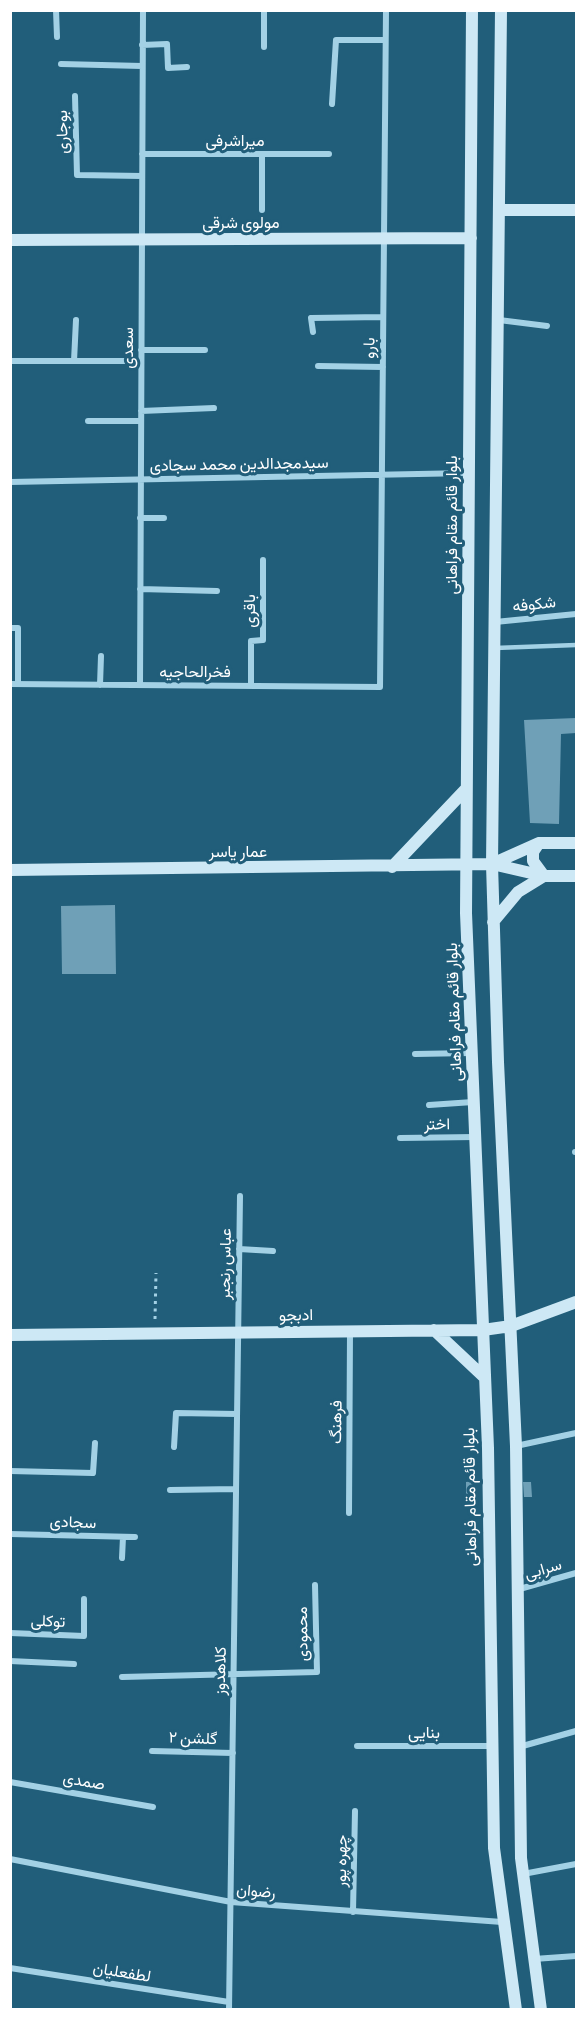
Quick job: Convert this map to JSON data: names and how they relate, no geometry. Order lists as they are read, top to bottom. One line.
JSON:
{"streets":{"main road":["مولوی شرقی","بلوار قائم مقام فراهانی","عمار یاسر","ادبجو"],"street":["بوجاری","میراشرفی","سعدی","بارو","سیدمجدالدین محمد سجادی","شکوفه","باقری","فخرالحاجیه","اختر","عباس رنجبر","فرهنگ","سجادی","سرابی","توکلی","محمودی","کلاهدوز","بنایی","گلشن ۲","صمدی","چهره پور","رضوان","لطفعلیان"]},"crossings":[["بوجاری","سعدی"],["میراشرفی","سعدی"],["مولوی شرقی","سعدی"],["مولوی شرقی","بارو"],["مولوی شرقی","بلوار قائم مقام فراهانی"],["سعدی","سیدمجدالدین محمد سجادی"],["سعدی","فخرالحاجیه"],["بارو","سیدمجدالدین محمد سجادی"],["بارو","فخرالحاجیه"],["سیدمجدالدین محمد سجادی","بلوار قائم مقام فراهانی"],["بلوار قائم مقام فراهانی","عمار یاسر"],["بلوار قائم مقام فراهانی","اختر"],["بلوار قائم مقام فراهانی","ادبجو"],["بلوار قائم مقام فراهانی","بنایی"],["بلوار قائم مقام فراهانی","رضوان"],["باقری","فخرالحاجیه"],["عباس رنجبر","ادبجو"],["عباس رنجبر","کلاهدوز"],["ادبجو","فرهنگ"],["ادبجو","کلاهدوز"],["محمودی","کلاهدوز"],["کلاهدوز","گلشن ۲"],["کلاهدوز","رضوان"],["کلاهدوز","لطفعلیان"],["چهره پور","رضوان"]]}
